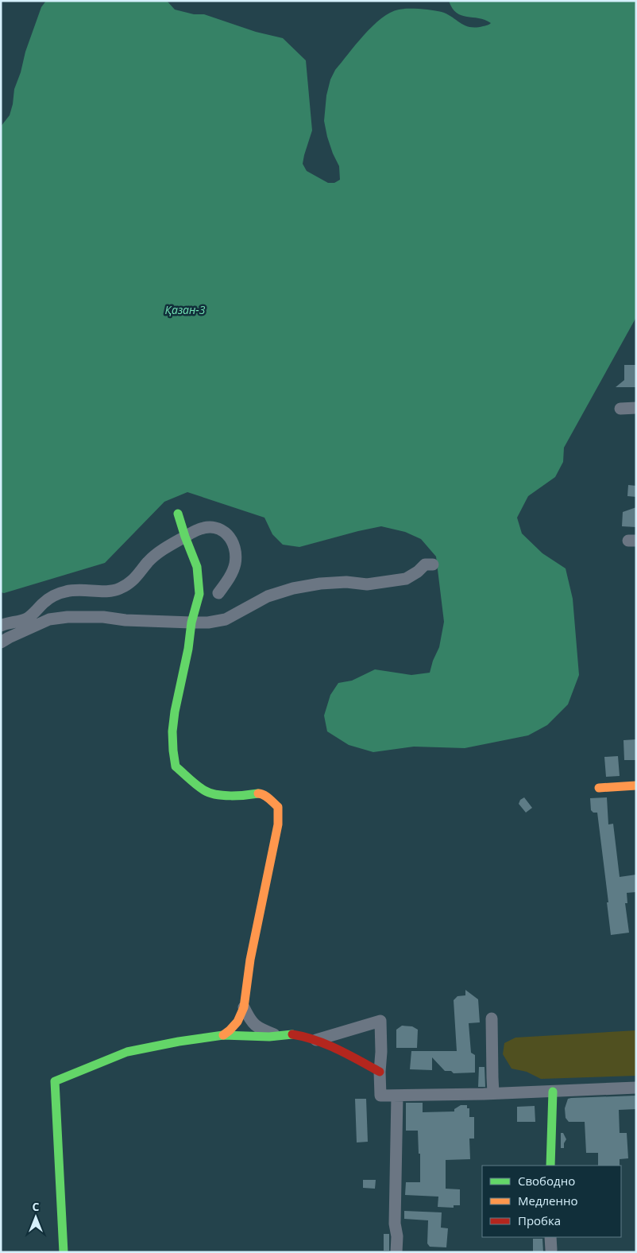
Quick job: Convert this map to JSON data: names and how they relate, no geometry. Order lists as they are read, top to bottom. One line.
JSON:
{"water":["Қазан-3"],"legend":["Свободно","Медленно","Пробка"],"north":"top"}
